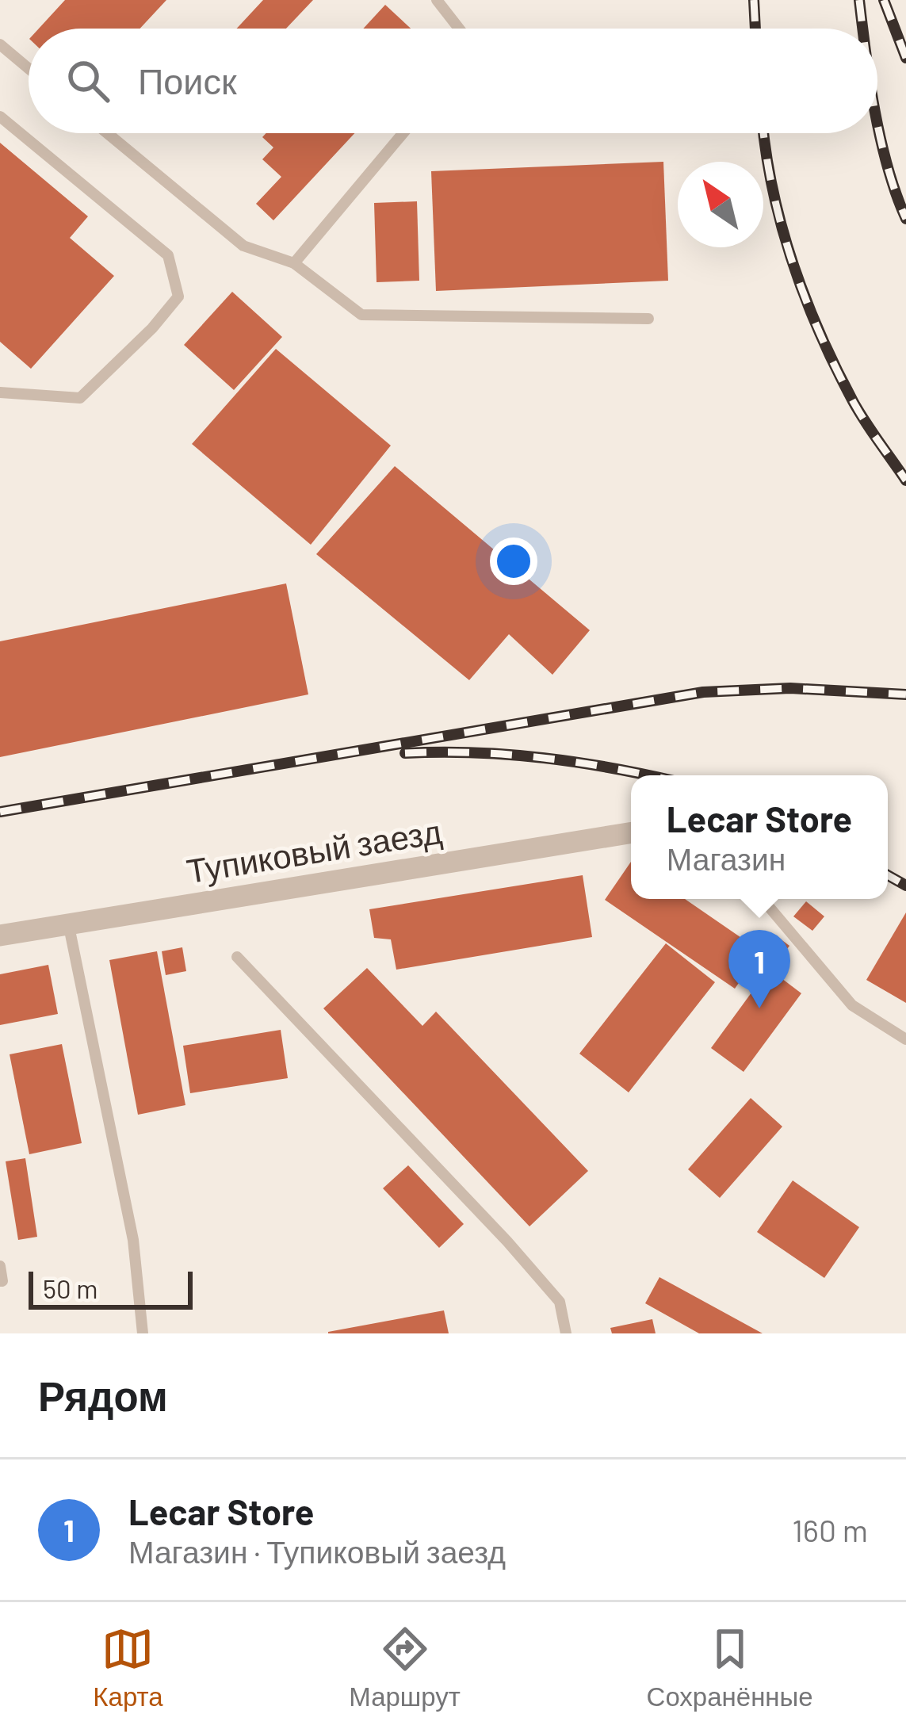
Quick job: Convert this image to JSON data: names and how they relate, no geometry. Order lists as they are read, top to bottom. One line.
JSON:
{"streets":{"street":["Тупиковый заезд"]},"scale_bar":"50 m","north":"top left","page":{"search":"Поиск","popup":["Lecar Store","Магазин"],"pins":"1","scale":"50 m","heading":"Рядом","list":[{"mark":"1","name":"Lecar Store","note":"Магазин · Тупиковый заезд","value":"160 m"}],"nav":["Карта","Маршрут","Сохранённые"]}}
